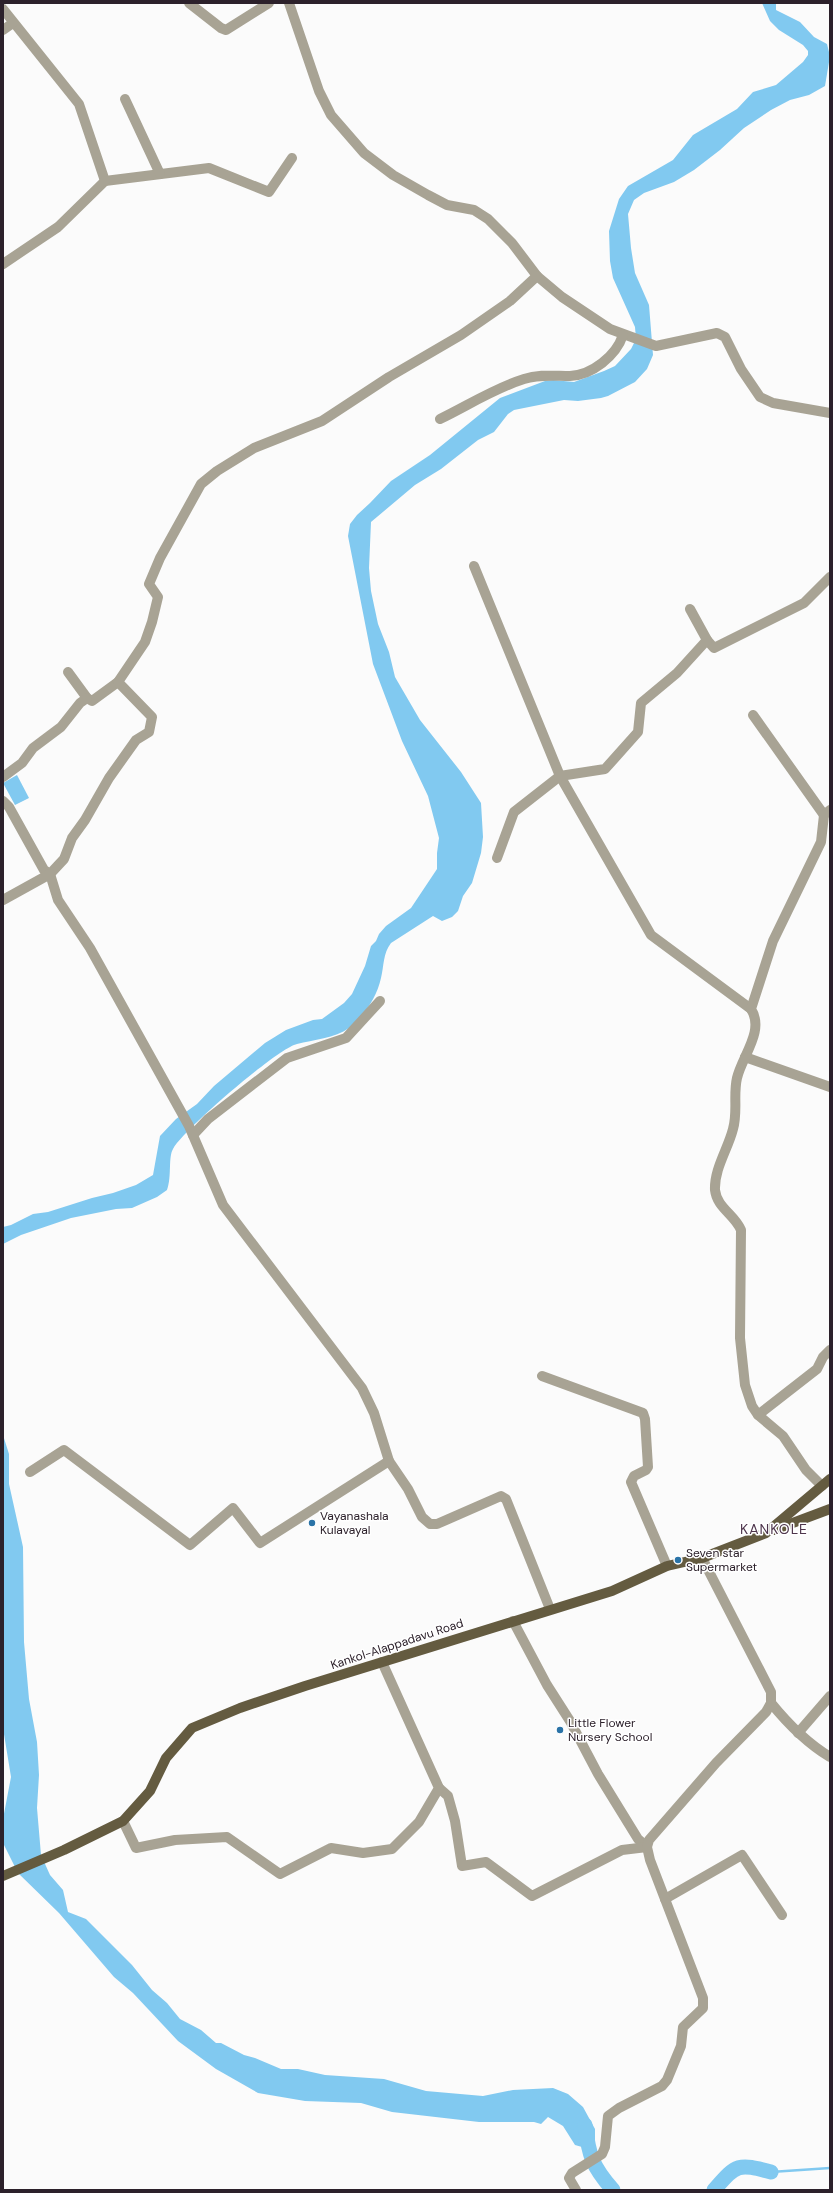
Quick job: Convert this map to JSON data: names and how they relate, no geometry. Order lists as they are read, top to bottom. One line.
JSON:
{"streets":{"main road":["Kankol-Alappadavu Road"]},"districts":["KANKOLE"],"places":["Vayanashala Kulavayal","Seven star Supermarket","Little Flower Nursery School"]}
